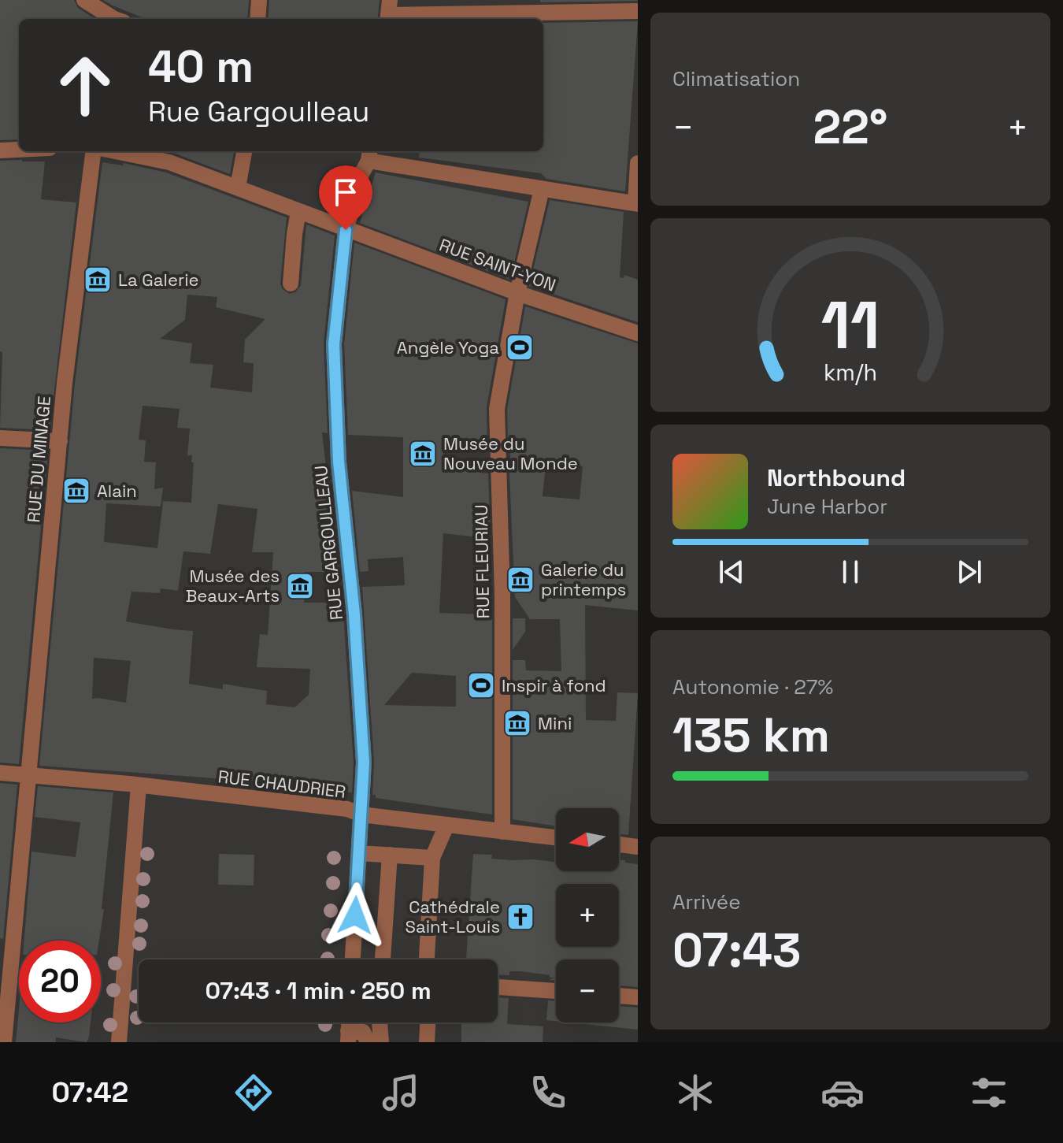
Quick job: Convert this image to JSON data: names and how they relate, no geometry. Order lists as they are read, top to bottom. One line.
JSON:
{"streets":{"street":["RUE SAINT-YON","RUE DU MINAGE","RUE GARGOULLEAU","RUE FLEURIAU","RUE CHAUDRIER"]},"crossings":[["RUE SAINT-YON","RUE GARGOULLEAU"],["RUE SAINT-YON","RUE FLEURIAU"],["RUE DU MINAGE","RUE CHAUDRIER"],["RUE GARGOULLEAU","RUE CHAUDRIER"],["RUE FLEURIAU","RUE CHAUDRIER"]],"places":{"museum":["La Galerie","Musée du Nouveau Monde","Alain","Galerie du printemps","Musée des Beaux-Arts","Mini"],"sports":["Angèle Yoga","Inspir à fond"],"church":["Cathédrale Saint-Louis"]},"north":"left","page":{"tile":["Climatisation",["Autonomie · 27%","135 km"],["Arrivée","07:43"]],"turn":["40 m","Rue Gargoulleau"],"heat":["−","22°","+"],"song":["Northbound","June Harbor"],"map_buttons":["+","−"],"limit":"20","trip":"07:43 · 1 min · 250 m","tabs":"07:42","gauge":["11","km/h"]}}
